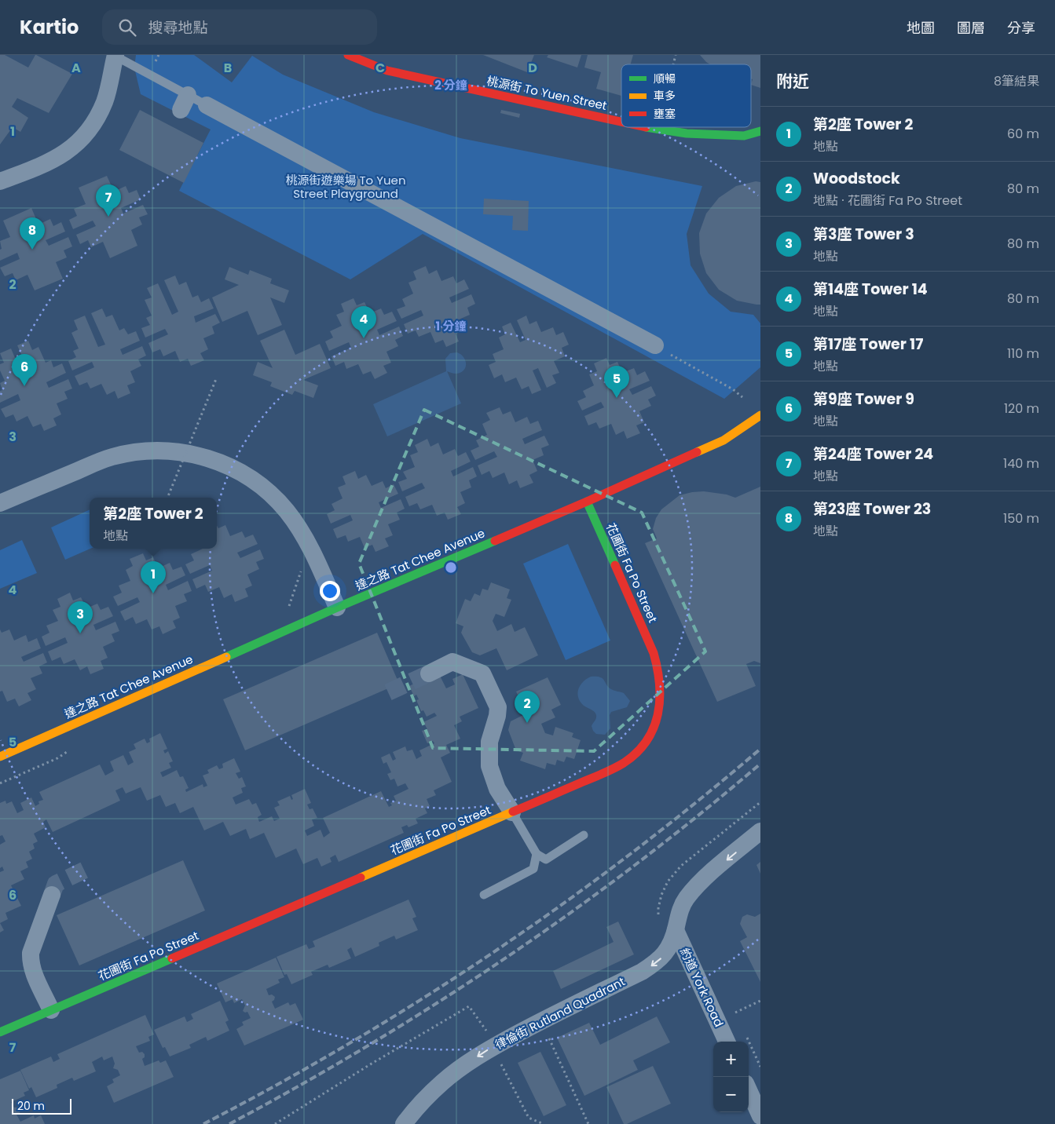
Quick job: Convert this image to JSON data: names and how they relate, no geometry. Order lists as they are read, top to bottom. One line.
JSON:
{"streets":{"street":["桃源街 To Yuen Street","達之路 Tat Chee Avenue","花圃街 Fa Po Street","約道 York Road","律倫街 Rutland Quadrant"]},"crossings":[["達之路 Tat Chee Avenue","花圃街 Fa Po Street"],["約道 York Road","律倫街 Rutland Quadrant"]],"one_way":["律倫街 Rutland Quadrant"],"parks":["桃源街遊樂場 To Yuen Street Playground"],"legend":["順暢","車多","壅塞"],"scale_bar":"20 m","page":{"header":"Kartio","search":"搜尋地點","nav":["地圖","圖層","分享"],"heading":["附近","8筆結果"],"list":[{"mark":"1","name":"第2座 Tower 2","note":"地點","value":"60 m"},{"mark":"2","name":"Woodstock","note":"地點 · 花圃街 Fa Po Street","value":"80 m"},{"mark":"3","name":"第3座 Tower 3","note":"地點","value":"80 m"},{"mark":"4","name":"第14座 Tower 14","note":"地點","value":"80 m"},{"mark":"5","name":"第17座 Tower 17","note":"地點","value":"110 m"},{"mark":"6","name":"第9座 Tower 9","note":"地點","value":"120 m"},{"mark":"7","name":"第24座 Tower 24","note":"地點","value":"140 m"},{"mark":"8","name":"第23座 Tower 23","note":"地點","value":"150 m"}],"pins":["7","8","4","6","5","1","3","2"],"popup":["第2座 Tower 2","地點"],"map_buttons":["+","−"],"scale":"20 m"},"grid":{"columns":["A","B","C","D"],"rows":["1","2","3","4","5","6","7"]},"rings":["2 分鐘","1 分鐘"]}
